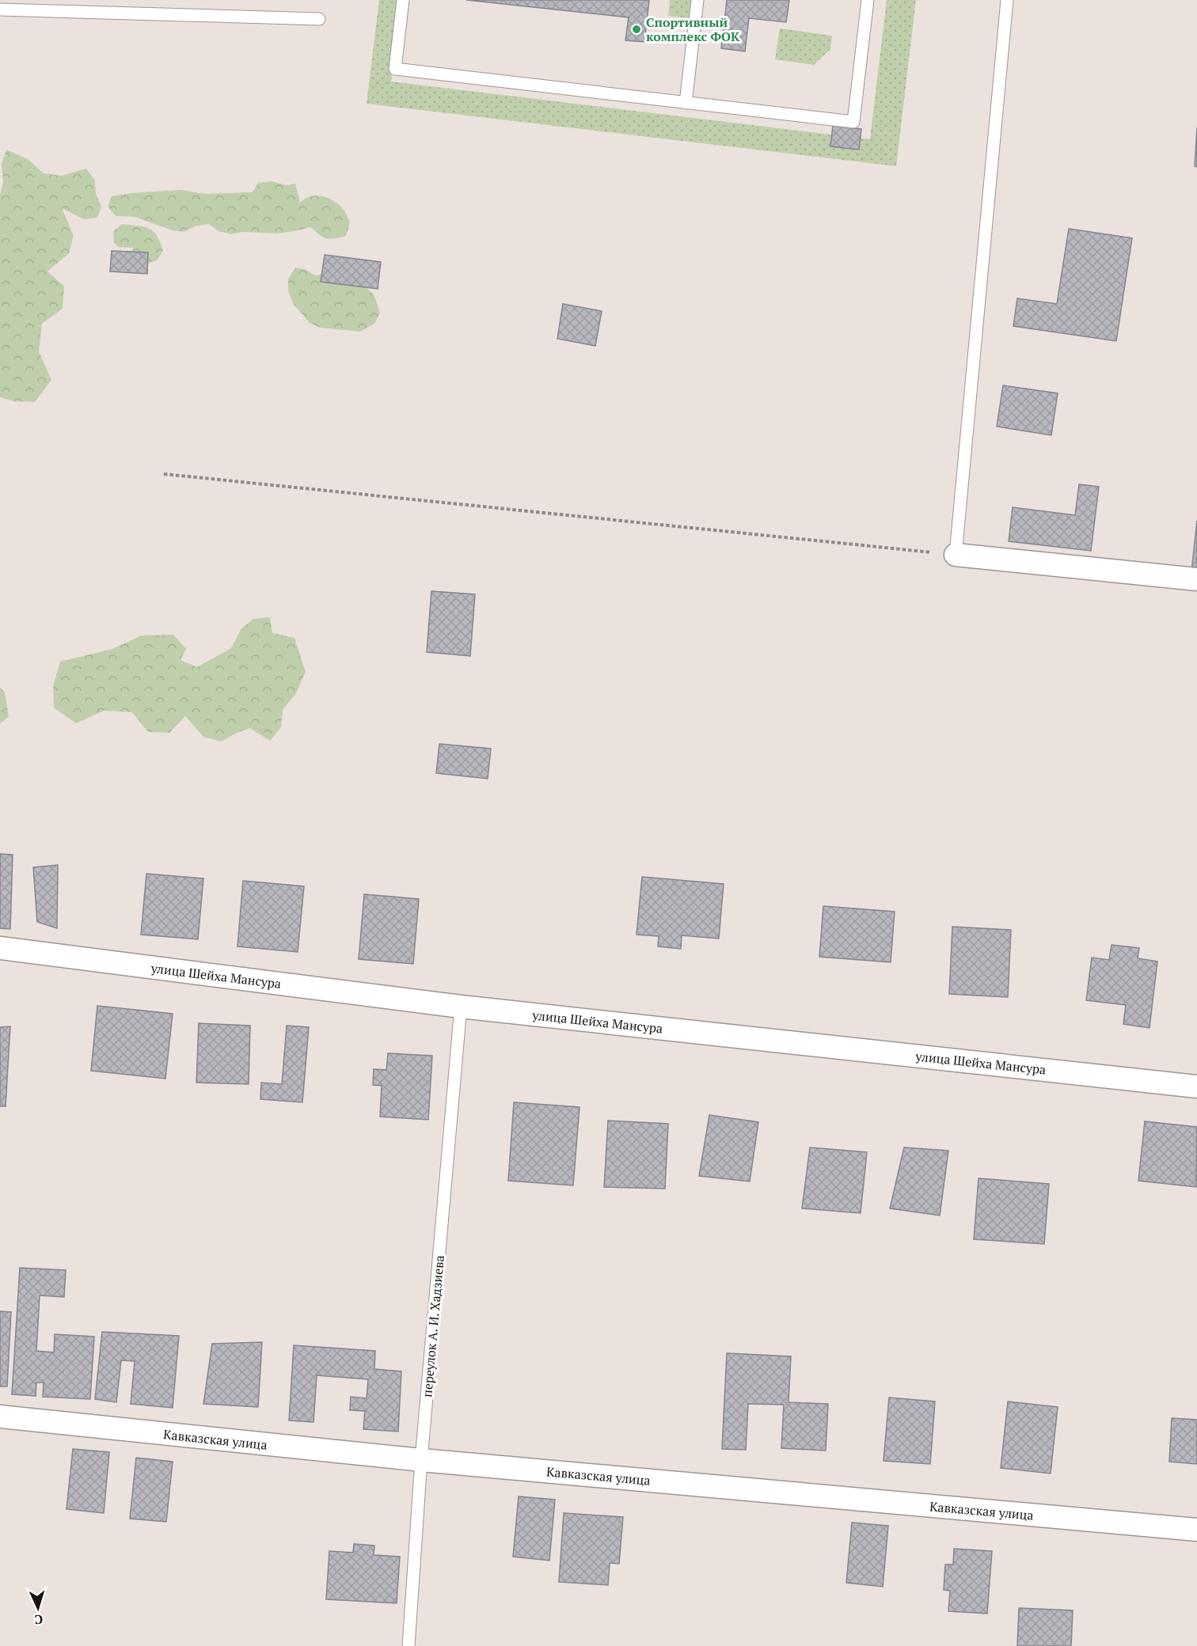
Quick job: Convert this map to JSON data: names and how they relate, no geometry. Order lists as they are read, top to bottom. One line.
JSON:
{"streets":{"street":["улица Шейха Мансура","Кавказская улица"],"lane":["переулок А. И. Хадзиева"]},"crossings":[["улица Шейха Мансура","переулок А. И. Хадзиева"],["переулок А. И. Хадзиева","Кавказская улица"]],"places":["Спортивный комплекс ФОК"],"north":"bottom"}
